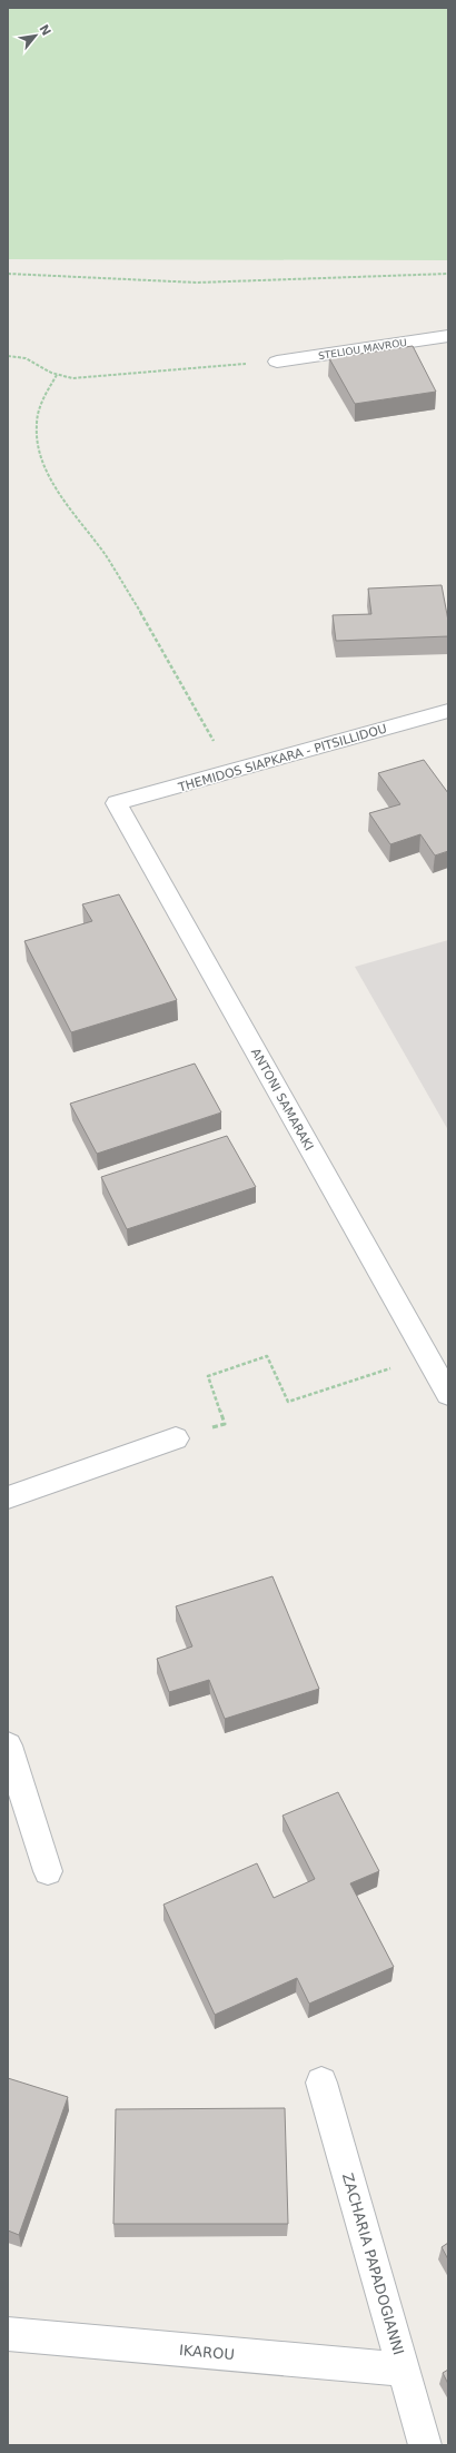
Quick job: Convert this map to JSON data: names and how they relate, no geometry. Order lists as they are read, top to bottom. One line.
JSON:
{"streets":{"street":["STELIOU MAVROU","THEMIDOS SIAPKARA - PITSILLIDOU","ANTONI SAMARAKI","ZACHARIA PAPADOGIANNI","IKAROU"]},"crossings":[["THEMIDOS SIAPKARA - PITSILLIDOU","ANTONI SAMARAKI"],["ZACHARIA PAPADOGIANNI","IKAROU"]],"north":"top right"}
